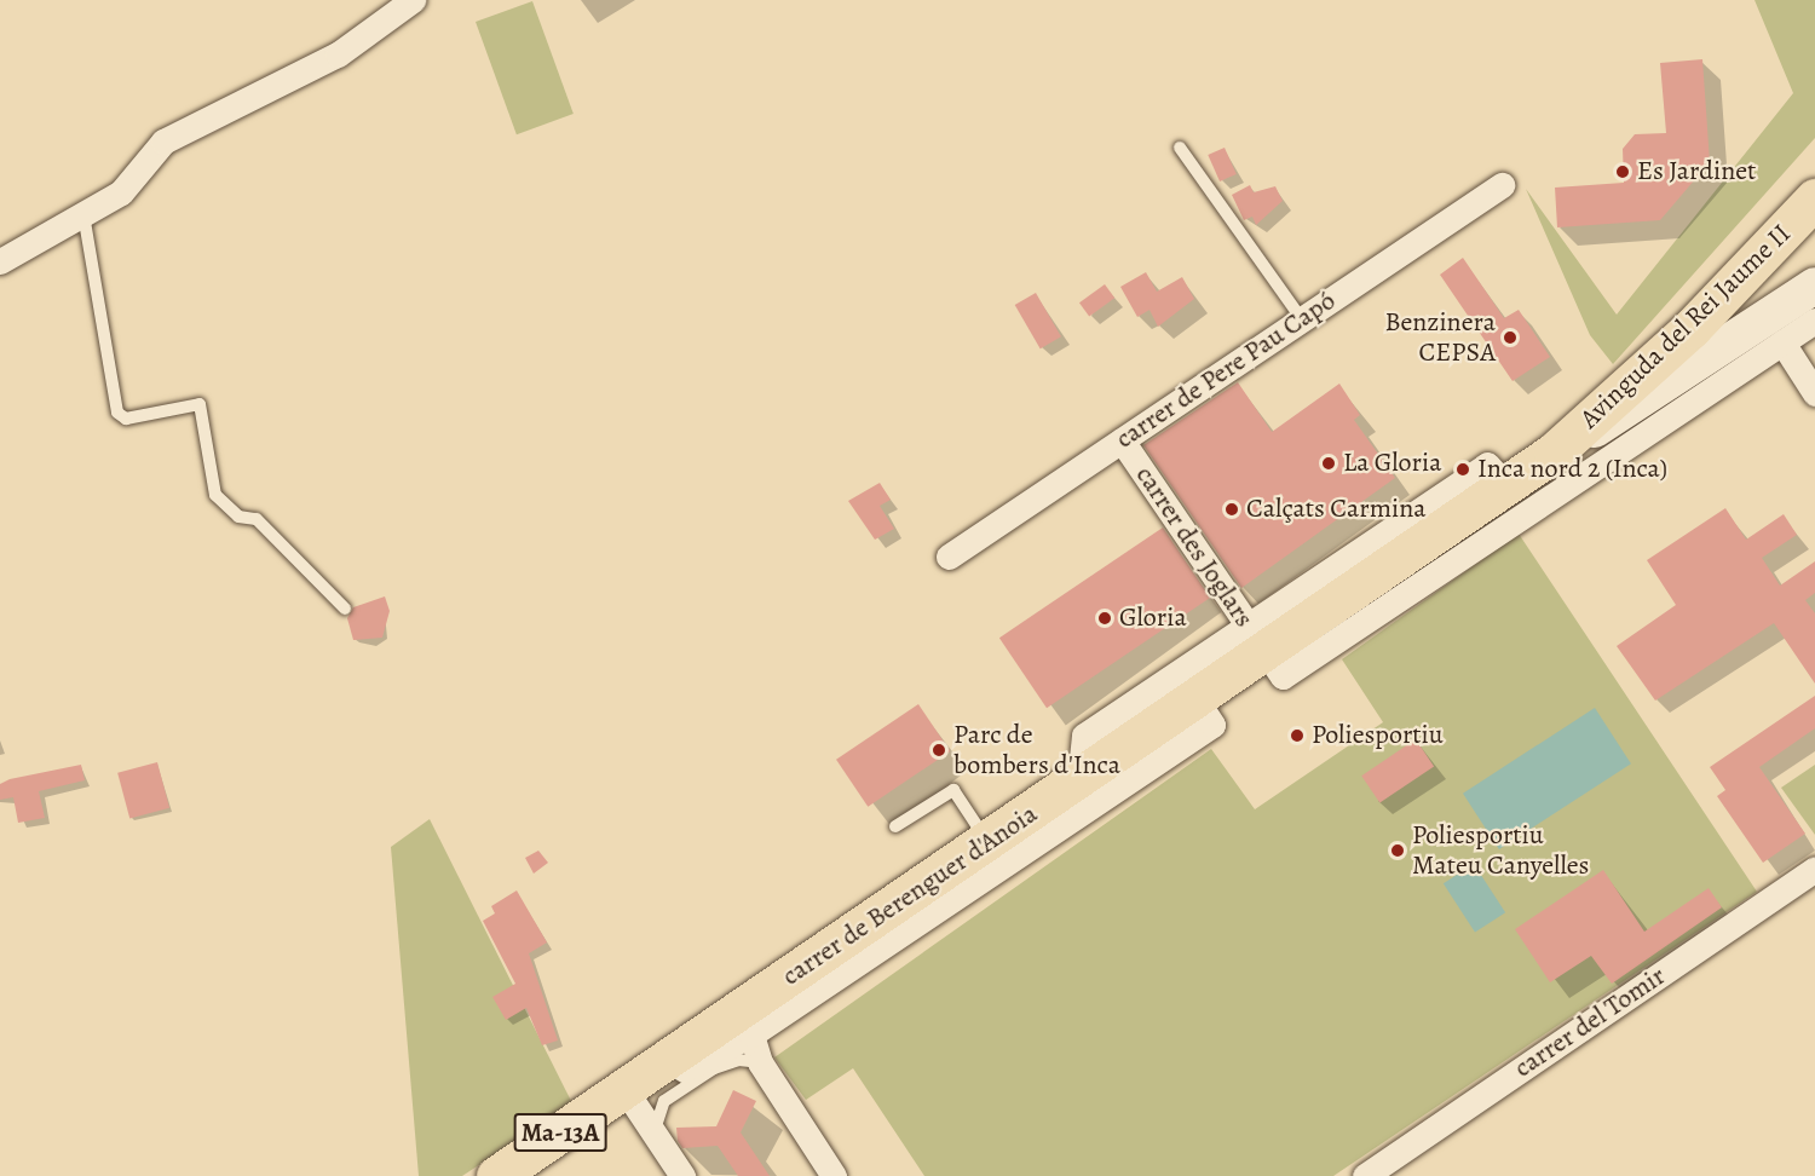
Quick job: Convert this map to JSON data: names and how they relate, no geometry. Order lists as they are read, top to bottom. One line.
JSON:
{"streets":{"main road":["Avinguda del Rei Jaume II","carrer de Berenguer d'Anoia","Ma-13A"],"street":["carrer de Pere Pau Capó","carrer des Joglars","carrer del Tomir"]},"crossings":[["Avinguda del Rei Jaume II","carrer de Berenguer d'Anoia"],["carrer de Pere Pau Capó","carrer des Joglars"],["carrer des Joglars","carrer de Berenguer d'Anoia"],["carrer de Berenguer d'Anoia","Ma-13A"]],"places":["Es Jardinet","Benzinera CEPSA","La Gloria","Inca nord 2 (Inca)","Calçats Carmina","Gloria","Poliesportiu","Parc de bombers d'Inca","Poliesportiu Mateu Canyelles"]}
